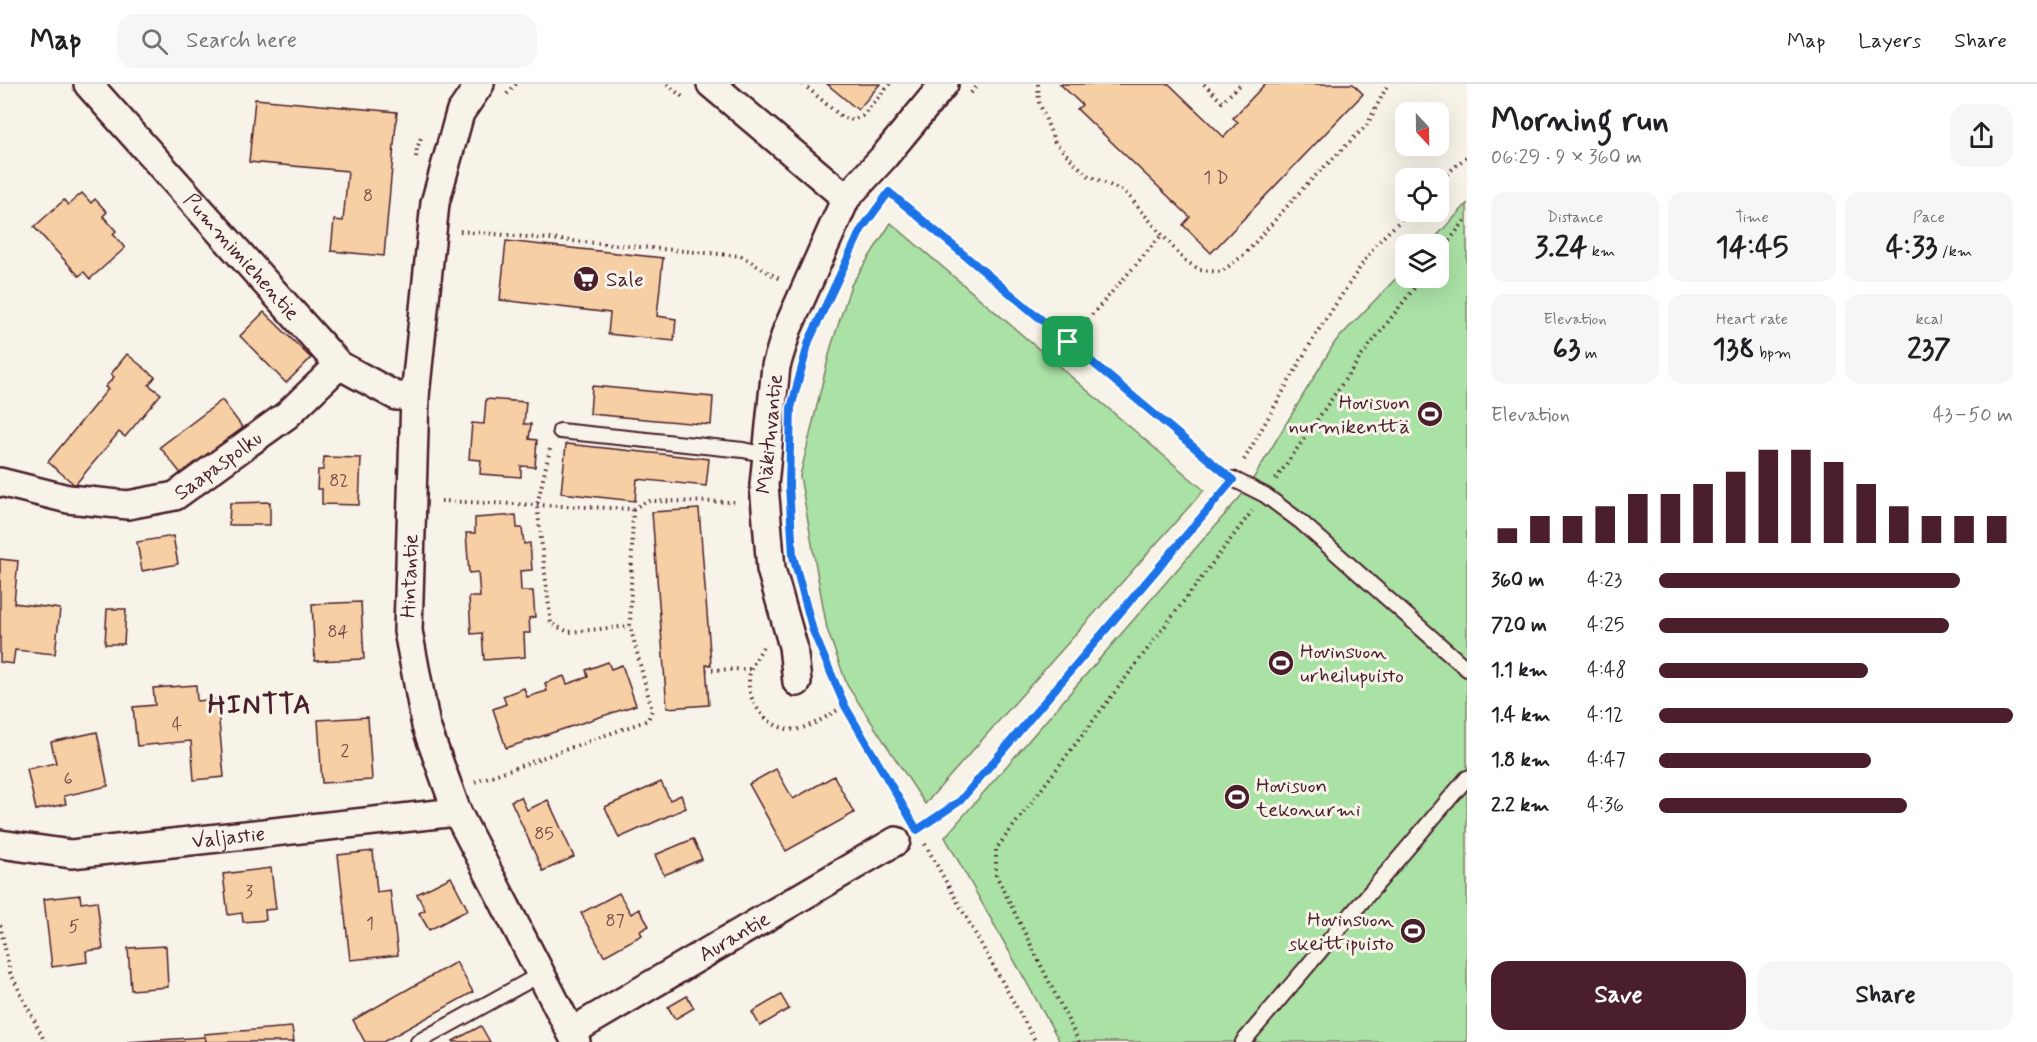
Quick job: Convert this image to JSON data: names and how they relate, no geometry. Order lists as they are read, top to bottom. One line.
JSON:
{"streets":{"street":["Pummimiehentie","Mäkituvantie","Saapaspolku","Hintantie","Valjastie","Aurantie"]},"crossings":[["Pummimiehentie","Saapaspolku"],["Pummimiehentie","Hintantie"],["Hintantie","Valjastie"],["Hintantie","Aurantie"]],"districts":["HINTTA"],"places":{"supermarket":["Sale"],"sports":["Hovisuon nurmikenttä","Hovinsuon urheilupuisto","Hovisuon tekonurmi","Hovinsuon skeittipuisto"]},"house_numbers":["1 D","8","82","84","4","2","6","85","3","87","1","5"],"north":"bottom","page":{"header":"Map","search":"Search here","nav":["Map","Layers","Share"],"heading":["Morning run","06:29 · 9 × 360 m"],"stats":[["Distance","3.24 km"],["Time","14:45"],["Pace","4:33 /km"],["Elevation","63 m"],["Heart rate","138 bpm"],["kcal","237"]],"chart":["Elevation","43–50 m"],"list":[{"name":"360 m","note":"4:23"},{"name":"720 m","note":"4:25"},{"name":"1.1 km","note":"4:48"},{"name":"1.4 km","note":"4:12"},{"name":"1.8 km","note":"4:47"},{"name":"2.2 km","note":"4:36"}],"buttons":["Save","Share"]}}
